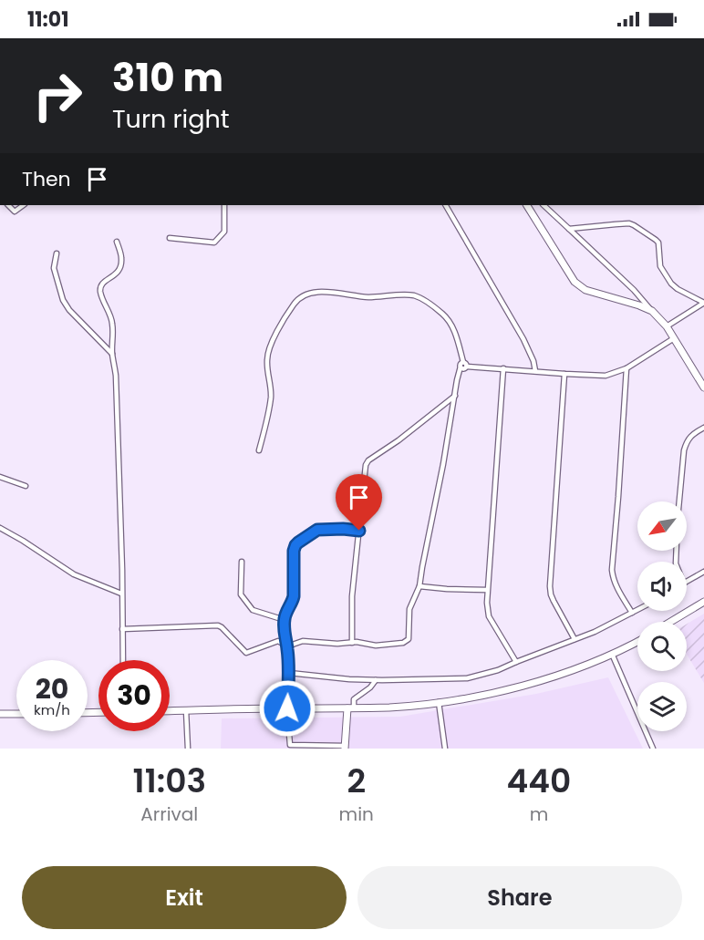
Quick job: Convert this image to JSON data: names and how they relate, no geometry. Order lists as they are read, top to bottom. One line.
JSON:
{"north":"bottom left","page":{"status":"11:01","turn":["310 m","Turn right"],"then":"Then","speed":"20 km/h","limit":"30","eta":["11:03","Arrival","2","min","440","m"],"buttons":["Exit","Share"]}}
